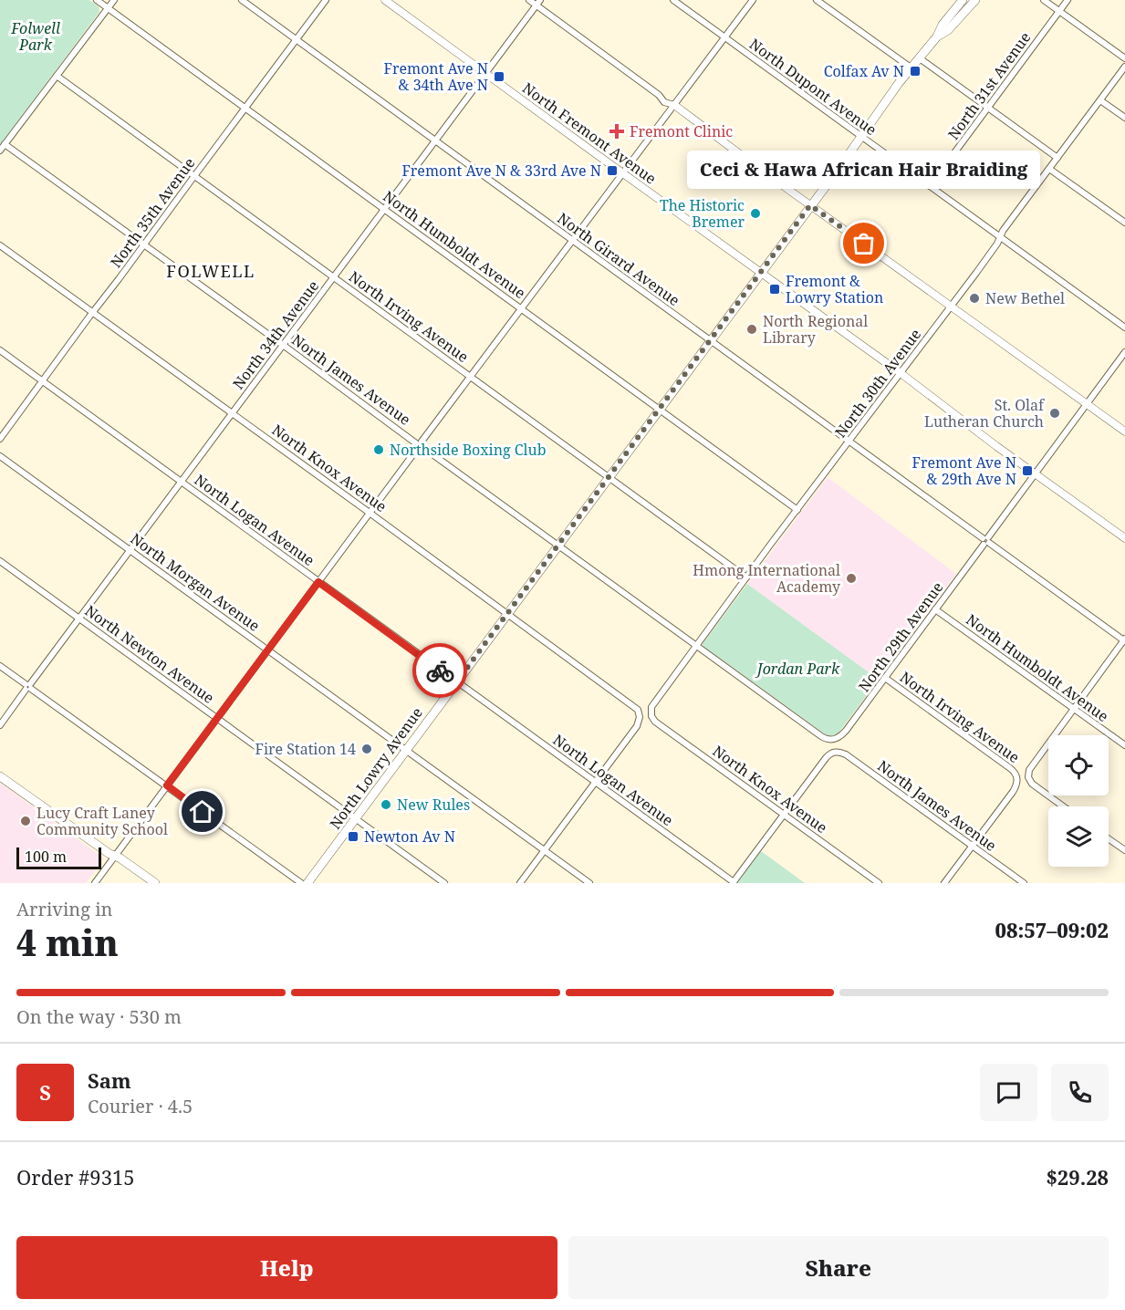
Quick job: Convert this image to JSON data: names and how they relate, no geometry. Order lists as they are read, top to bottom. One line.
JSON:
{"streets":{"main road":["North Lowry Avenue"],"street":["North 31st Avenue","North Dupont Avenue","North Fremont Avenue","North 35th Avenue","North Humboldt Avenue","North Girard Avenue","North Irving Avenue","North 34th Avenue","North James Avenue","North 30th Avenue","North Knox Avenue","North Logan Avenue","North Morgan Avenue","North 29th Avenue","North Newton Avenue"]},"crossings":[["North 31st Avenue","North Dupont Avenue"],["North Dupont Avenue","North 30th Avenue"],["North Dupont Avenue","North Lowry Avenue"],["North Fremont Avenue","North 34th Avenue"],["North Fremont Avenue","North 30th Avenue"],["North Fremont Avenue","North 29th Avenue"],["North Fremont Avenue","North Lowry Avenue"],["North 35th Avenue","North Humboldt Avenue"],["North 35th Avenue","North Girard Avenue"],["North 35th Avenue","North Irving Avenue"],["North 35th Avenue","North James Avenue"],["North 35th Avenue","North Knox Avenue"],["North 35th Avenue","North Logan Avenue"],["North Humboldt Avenue","North Irving Avenue"],["North Humboldt Avenue","North 34th Avenue"],["North Humboldt Avenue","North 30th Avenue"],["North Humboldt Avenue","North 29th Avenue"],["North Humboldt Avenue","North Lowry Avenue"],["North Girard Avenue","North 34th Avenue"],["North Girard Avenue","North 30th Avenue"],["North Girard Avenue","North 29th Avenue"],["North Girard Avenue","North Lowry Avenue"],["North Irving Avenue","North 34th Avenue"],["North Irving Avenue","North James Avenue"],["North Irving Avenue","North 30th Avenue"],["North Irving Avenue","North 29th Avenue"],["North Irving Avenue","North Lowry Avenue"],["North 34th Avenue","North James Avenue"],["North 34th Avenue","North Knox Avenue"],["North 34th Avenue","North Logan Avenue"],["North 34th Avenue","North Morgan Avenue"],["North 34th Avenue","North Newton Avenue"],["North James Avenue","North 30th Avenue"],["North James Avenue","North Knox Avenue"],["North James Avenue","North 29th Avenue"],["North James Avenue","North Lowry Avenue"],["North 30th Avenue","North Knox Avenue"],["North Knox Avenue","North Logan Avenue"],["North Knox Avenue","North Lowry Avenue"],["North Logan Avenue","North Lowry Avenue"],["North Morgan Avenue","North Lowry Avenue"],["North Newton Avenue","North Lowry Avenue"]],"districts":["FOLWELL"],"parks":["Folwell Park","Jordan Park"],"places":{"transit":["Colfax Av N","Fremont Ave N & 34th Ave N","Fremont Ave N & 33rd Ave N","Fremont & Lowry Station","Fremont Ave N & 29th Ave N","Newton Av N"],"health":["Fremont Clinic"],"other":["The Historic Bremer","Ceci & Hawa African Hair Braiding","New Bethel","North Regional Library","St. Olaf Lutheran Church","Northside Boxing Club","Hmong International Academy","Fire Station 14","New Rules","Lucy Craft Laney Community School"]},"scale_bar":"100 m","page":{"bubble":"Ceci & Hawa African Hair Braiding","scale":"100 m","heading":["4 min","Arriving in","08:57–09:02"],"panel":["Sam","Courier · 4.5","Order #9315","$29.28"],"bar":"On the way · 530 m","round":"S","buttons":["Help","Share"]}}
